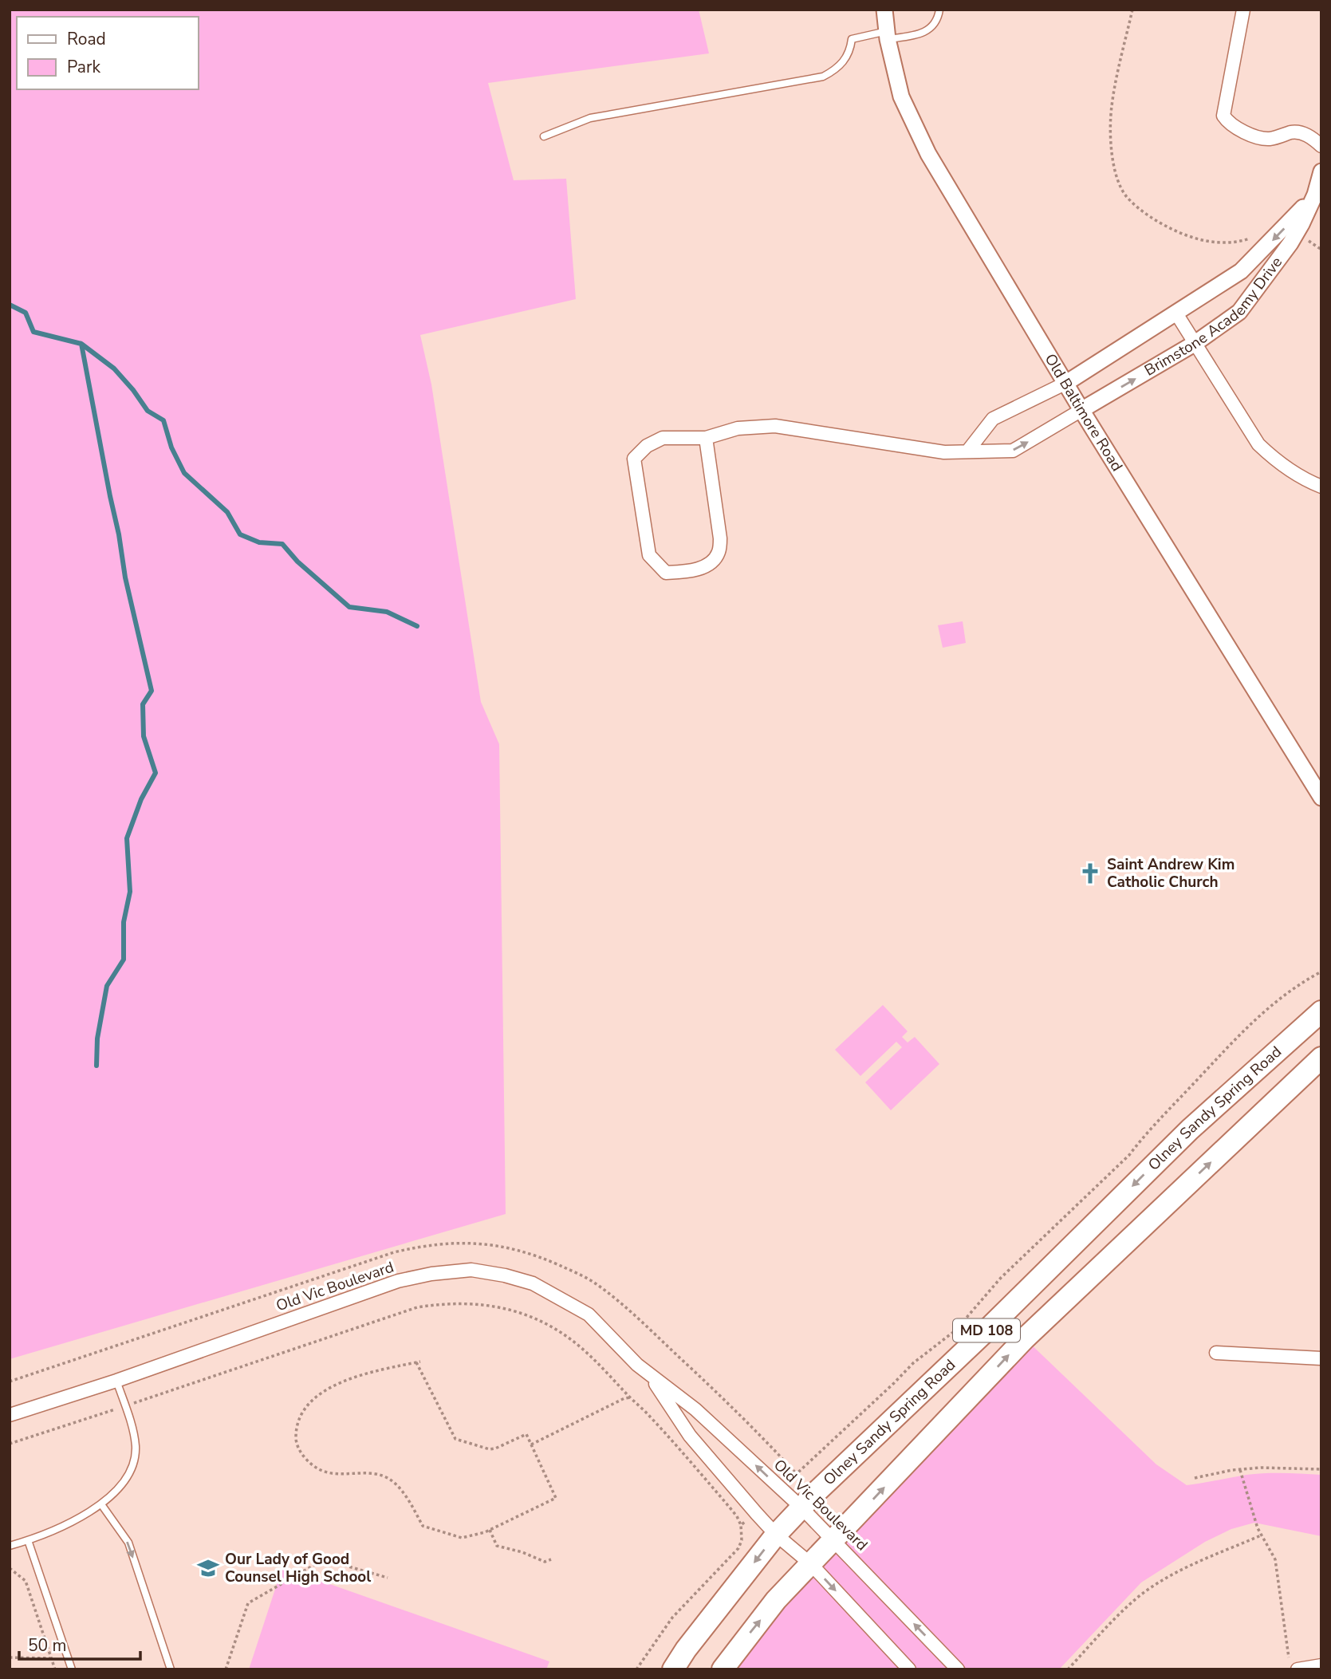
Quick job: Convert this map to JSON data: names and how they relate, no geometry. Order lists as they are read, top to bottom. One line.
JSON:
{"streets":{"main road":["Olney Sandy Spring Road","MD 108"],"street":["Brimstone Academy Drive","Old Baltimore Road","Old Vic Boulevard"]},"crossings":[["Brimstone Academy Drive","Old Baltimore Road"],["Olney Sandy Spring Road","Old Vic Boulevard"],["Old Vic Boulevard","MD 108"]],"places":{"church":["Saint Andrew Kim Catholic Church"],"school or university":["Our Lady of Good Counsel High School"]},"legend":["Road","Park"],"scale_bar":"50 m"}
